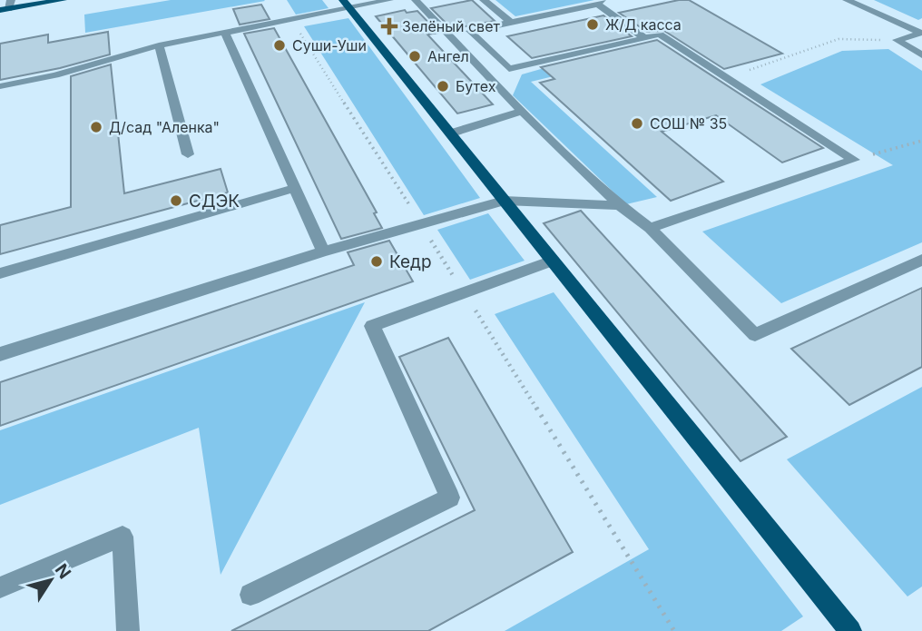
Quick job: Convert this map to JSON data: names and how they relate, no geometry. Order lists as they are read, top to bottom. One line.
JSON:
{"places":{"other":["Ж/Д касса","Суши-Уши","Ангел","Бутех","СОШ № 35","Д/сад \"Аленка\"","СДЭК","Кедр"],"health":["Зелёный свет"]},"north":"top right"}
